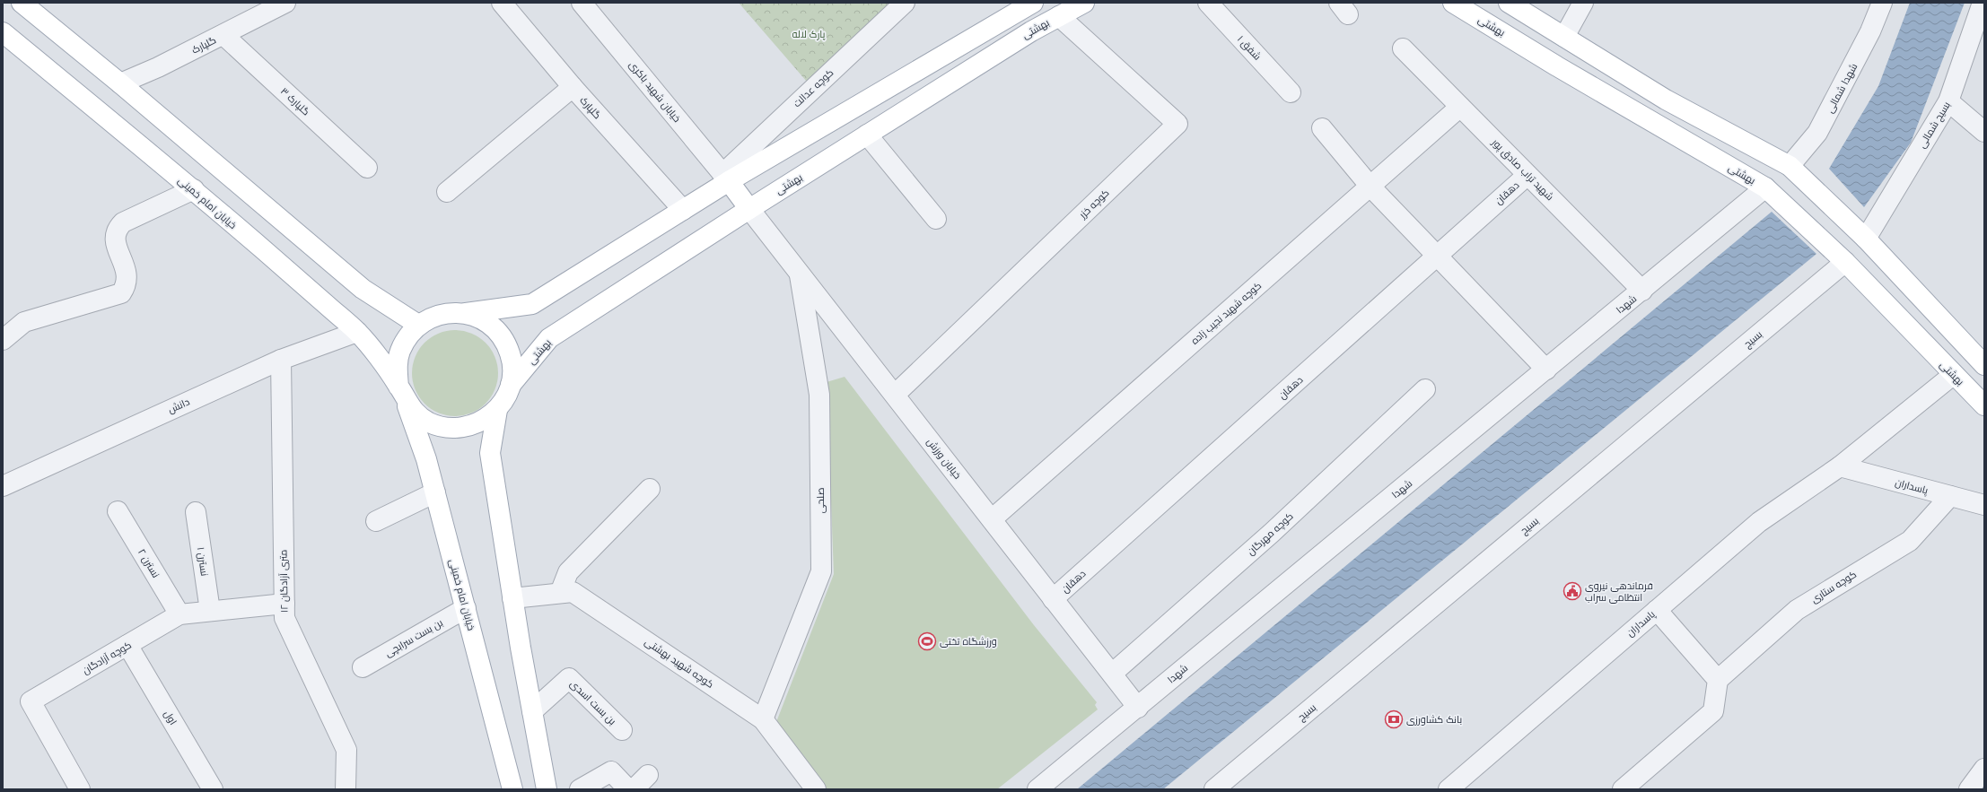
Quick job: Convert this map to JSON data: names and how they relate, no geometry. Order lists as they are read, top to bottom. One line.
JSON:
{"streets":{"main road":["بهشتی","خیابان امام خمینی"],"street":["گلپارک","شفق ۱","کوچه عدالت","شهدا شمالی","خیابان شهید باکری","گلپارک ۳","بسیج شمالی","شهید تراب صادق پور","دهقان","کوچه خزر","شهدا","کوچه شهید نجیب زاده","بسیج","دانش","خیابان ورزش","پاسداران","صلحی","کوچه مهرگان","نسترن ۱","نسترن ۲","۱۲ متری آزادگان","کوچه ستاری","بن بست سرابچی","کوچه آزادگان","کوچه شهید بهشتی","بن بست اسدی","اول"]},"crossings":[["بهشتی","خیابان امام خمینی"],["بهشتی","کوچه خزر"],["بهشتی","شهدا"],["بهشتی","بسیج"],["بهشتی","خیابان ورزش"],["بهشتی","پاسداران"],["گلپارک","گلپارک ۳"],["کوچه عدالت","خیابان شهید باکری"],["شهید تراب صادق پور","دهقان"],["شهید تراب صادق پور","شهدا"],["شهید تراب صادق پور","کوچه شهید نجیب زاده"],["دهقان","خیابان ورزش"],["خیابان امام خمینی","دانش"],["خیابان امام خمینی","بن بست سرابچی"],["کوچه خزر","خیابان ورزش"],["شهدا","خیابان ورزش"],["کوچه شهید نجیب زاده","خیابان ورزش"],["دانش","۱۲ متری آزادگان"],["خیابان ورزش","صلحی"],["خیابان ورزش","کوچه مهرگان"],["پاسداران","کوچه ستاری"],["صلحی","کوچه شهید بهشتی"],["نسترن ۱","کوچه آزادگان"],["نسترن ۲","کوچه آزادگان"],["۱۲ متری آزادگان","کوچه آزادگان"],["کوچه آزادگان","اول"]],"parks":["پارک لاله"],"places":{"public building":["فرماندهی نیروی انتظامی سراب"],"sports":["ورزشگاه تختی"],"bank":["بانک کشاورزی"]}}
